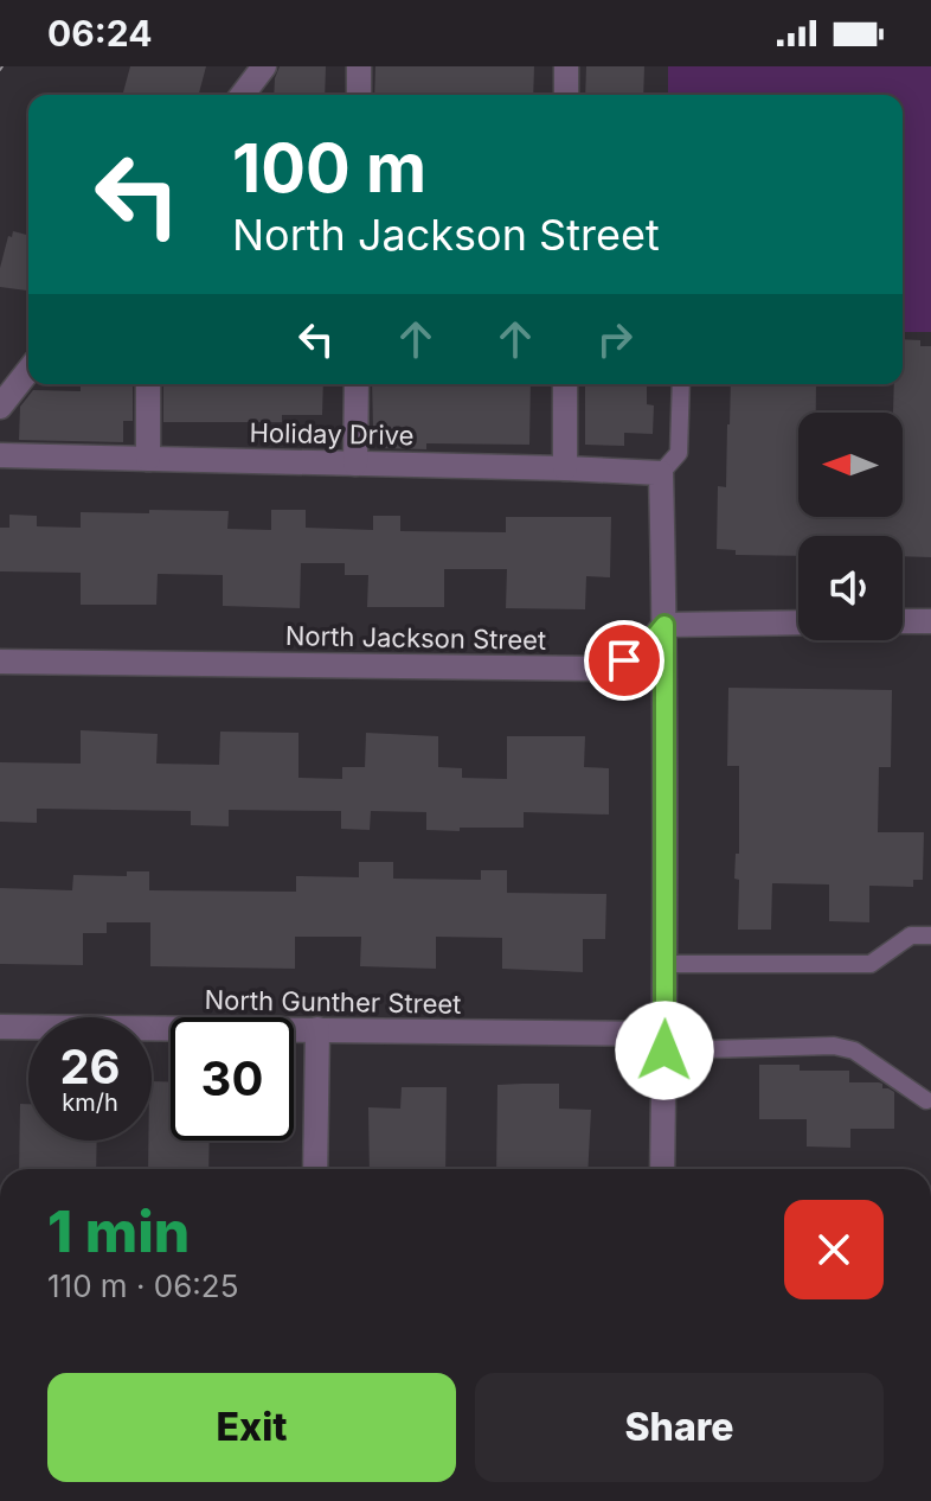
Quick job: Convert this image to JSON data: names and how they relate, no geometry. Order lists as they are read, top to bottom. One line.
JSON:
{"streets":{"street":["Holiday Drive","North Jackson Street","North Gunther Street"]},"north":"left","page":{"status":"06:24","turn":["100 m","North Jackson Street"],"speed":"26 km/h","limit":"30","heading":["1 min","110 m · 06:25"],"buttons":["Exit","Share"]}}
